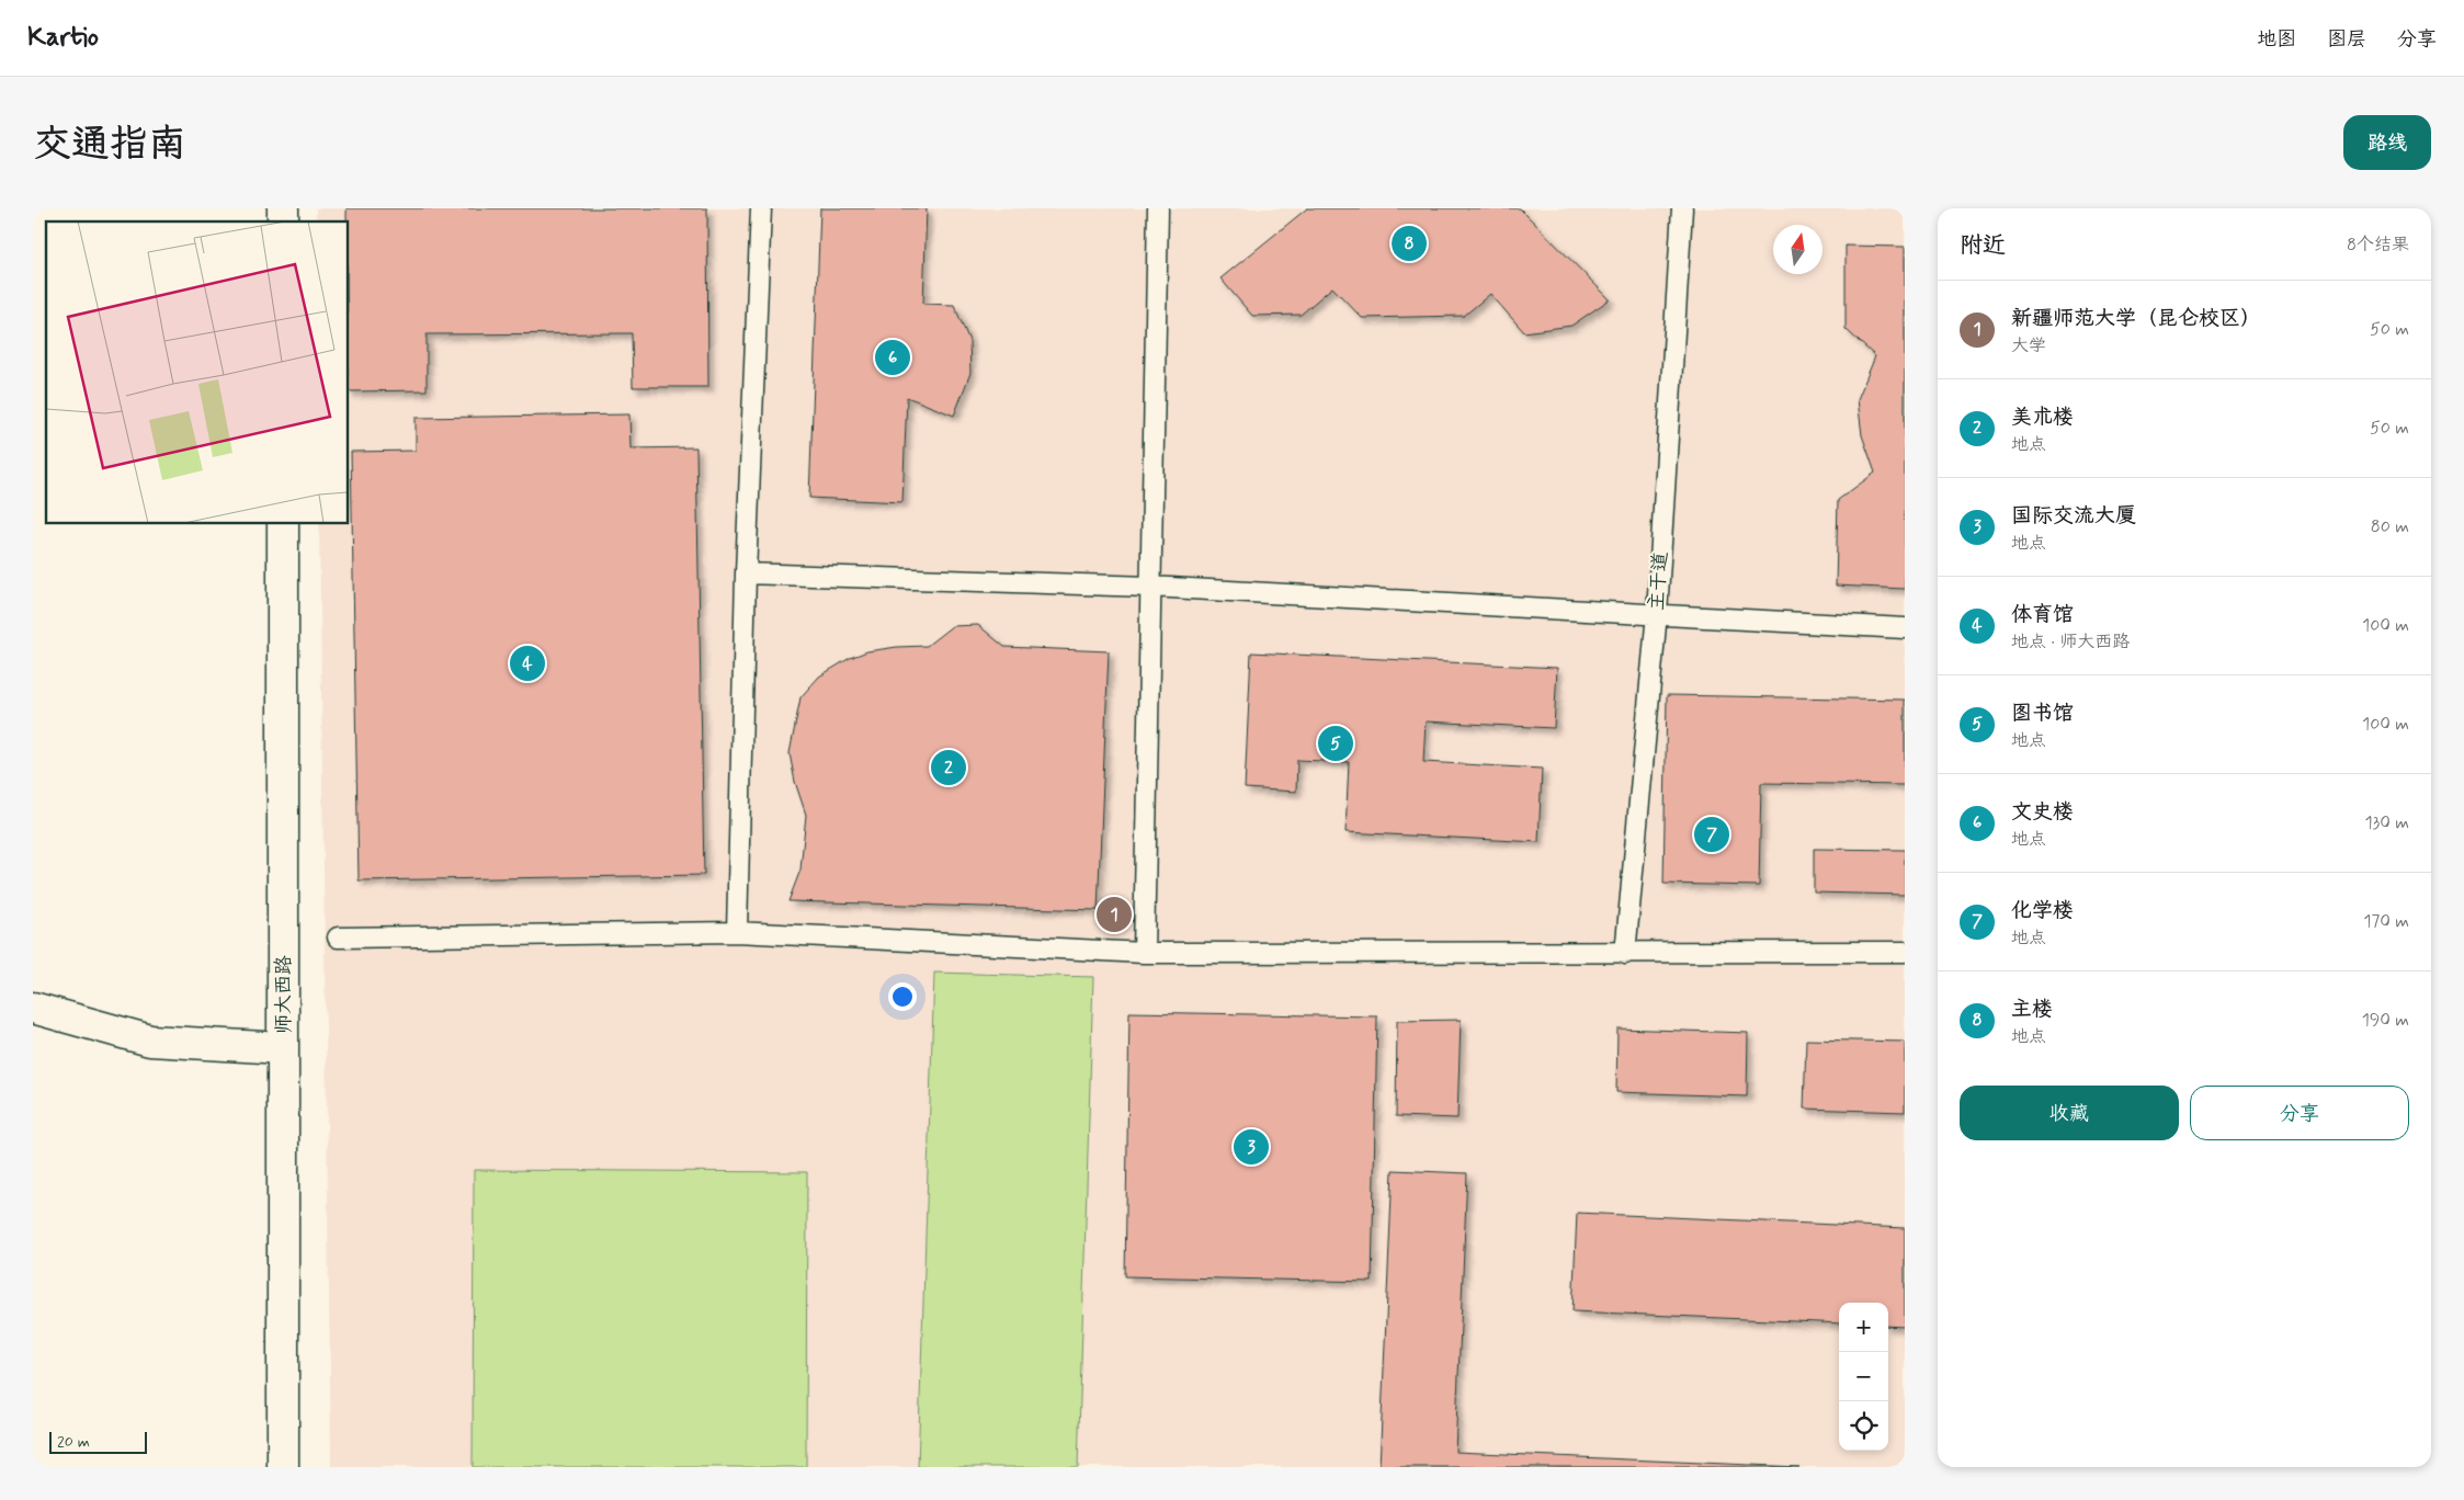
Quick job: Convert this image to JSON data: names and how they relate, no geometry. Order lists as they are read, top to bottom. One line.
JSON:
{"streets":{"street":["师大西路"],"lane":["主干道"]},"scale_bar":"20 m","north":"top","page":{"header":"Kartio","nav":["地图","图层","分享"],"buttons":["路线",["收藏","分享"]],"title":"交通指南","heading":["附近","8个结果"],"pins":["8","6","4","5","2","7","1","3"],"list":[{"mark":"1","name":"新疆师范大学（昆仑校区）","note":"大学","value":"50 m"},{"mark":"2","name":"美术楼","note":"地点","value":"50 m"},{"mark":"3","name":"国际交流大厦","note":"地点","value":"80 m"},{"mark":"4","name":"体育馆","note":"地点 · 师大西路","value":"100 m"},{"mark":"5","name":"图书馆","note":"地点","value":"100 m"},{"mark":"6","name":"文史楼","note":"地点","value":"130 m"},{"mark":"7","name":"化学楼","note":"地点","value":"170 m"},{"mark":"8","name":"主楼","note":"地点","value":"190 m"}],"map_buttons":["+","−"],"scale":"20 m"}}
